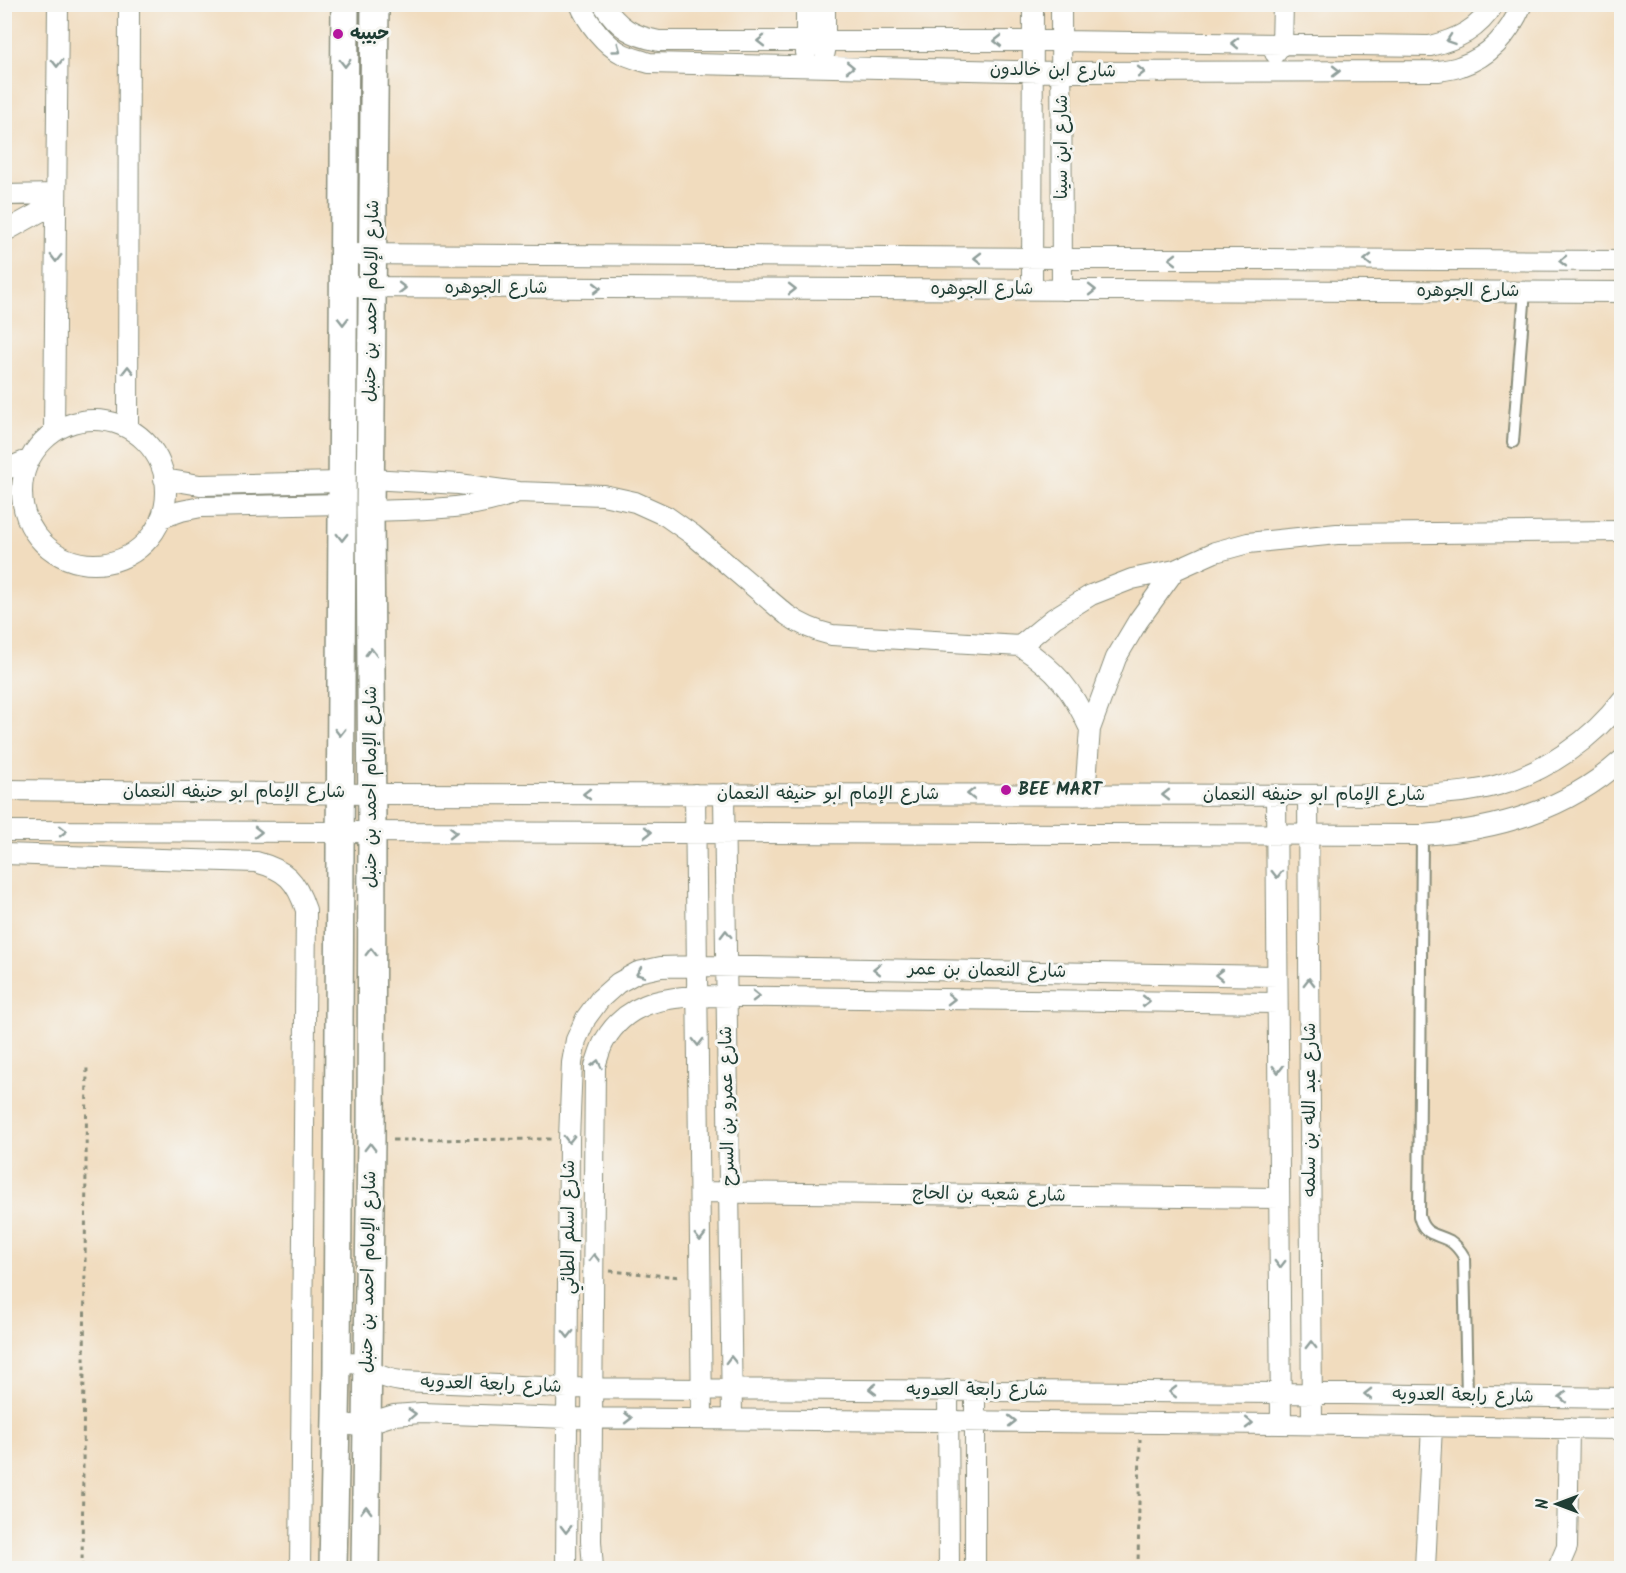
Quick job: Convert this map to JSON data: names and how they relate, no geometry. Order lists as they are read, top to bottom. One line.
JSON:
{"streets":{"street":["شارع ابن خالدون","شارع ابن سينا","شارع الجوهره","شارع الإمام احمد بن حنبل","شارع الإمام ابو حنيفه النعمان","شارع النعمان بن عمر","شارع عمرو بن السرح","شارع عبد الله بن سلمه","شارع شعبه بن الحاج","شارع اسلم الطائي","شارع رابعة العدويه"]},"crossings":[["شارع ابن خالدون","شارع ابن سينا"],["شارع ابن سينا","شارع الجوهره"],["شارع الجوهره","شارع الإمام احمد بن حنبل"],["شارع الإمام احمد بن حنبل","شارع الإمام ابو حنيفه النعمان"],["شارع الإمام احمد بن حنبل","شارع رابعة العدويه"],["شارع الإمام ابو حنيفه النعمان","شارع عمرو بن السرح"],["شارع الإمام ابو حنيفه النعمان","شارع عبد الله بن سلمه"],["شارع النعمان بن عمر","شارع عمرو بن السرح"],["شارع النعمان بن عمر","شارع عبد الله بن سلمه"],["شارع النعمان بن عمر","شارع اسلم الطائي"],["شارع عمرو بن السرح","شارع شعبه بن الحاج"],["شارع عمرو بن السرح","شارع اسلم الطائي"],["شارع عمرو بن السرح","شارع رابعة العدويه"],["شارع عبد الله بن سلمه","شارع شعبه بن الحاج"],["شارع عبد الله بن سلمه","شارع رابعة العدويه"],["شارع اسلم الطائي","شارع رابعة العدويه"]],"places":["حبيبه","BEE MART"],"north":"left"}
